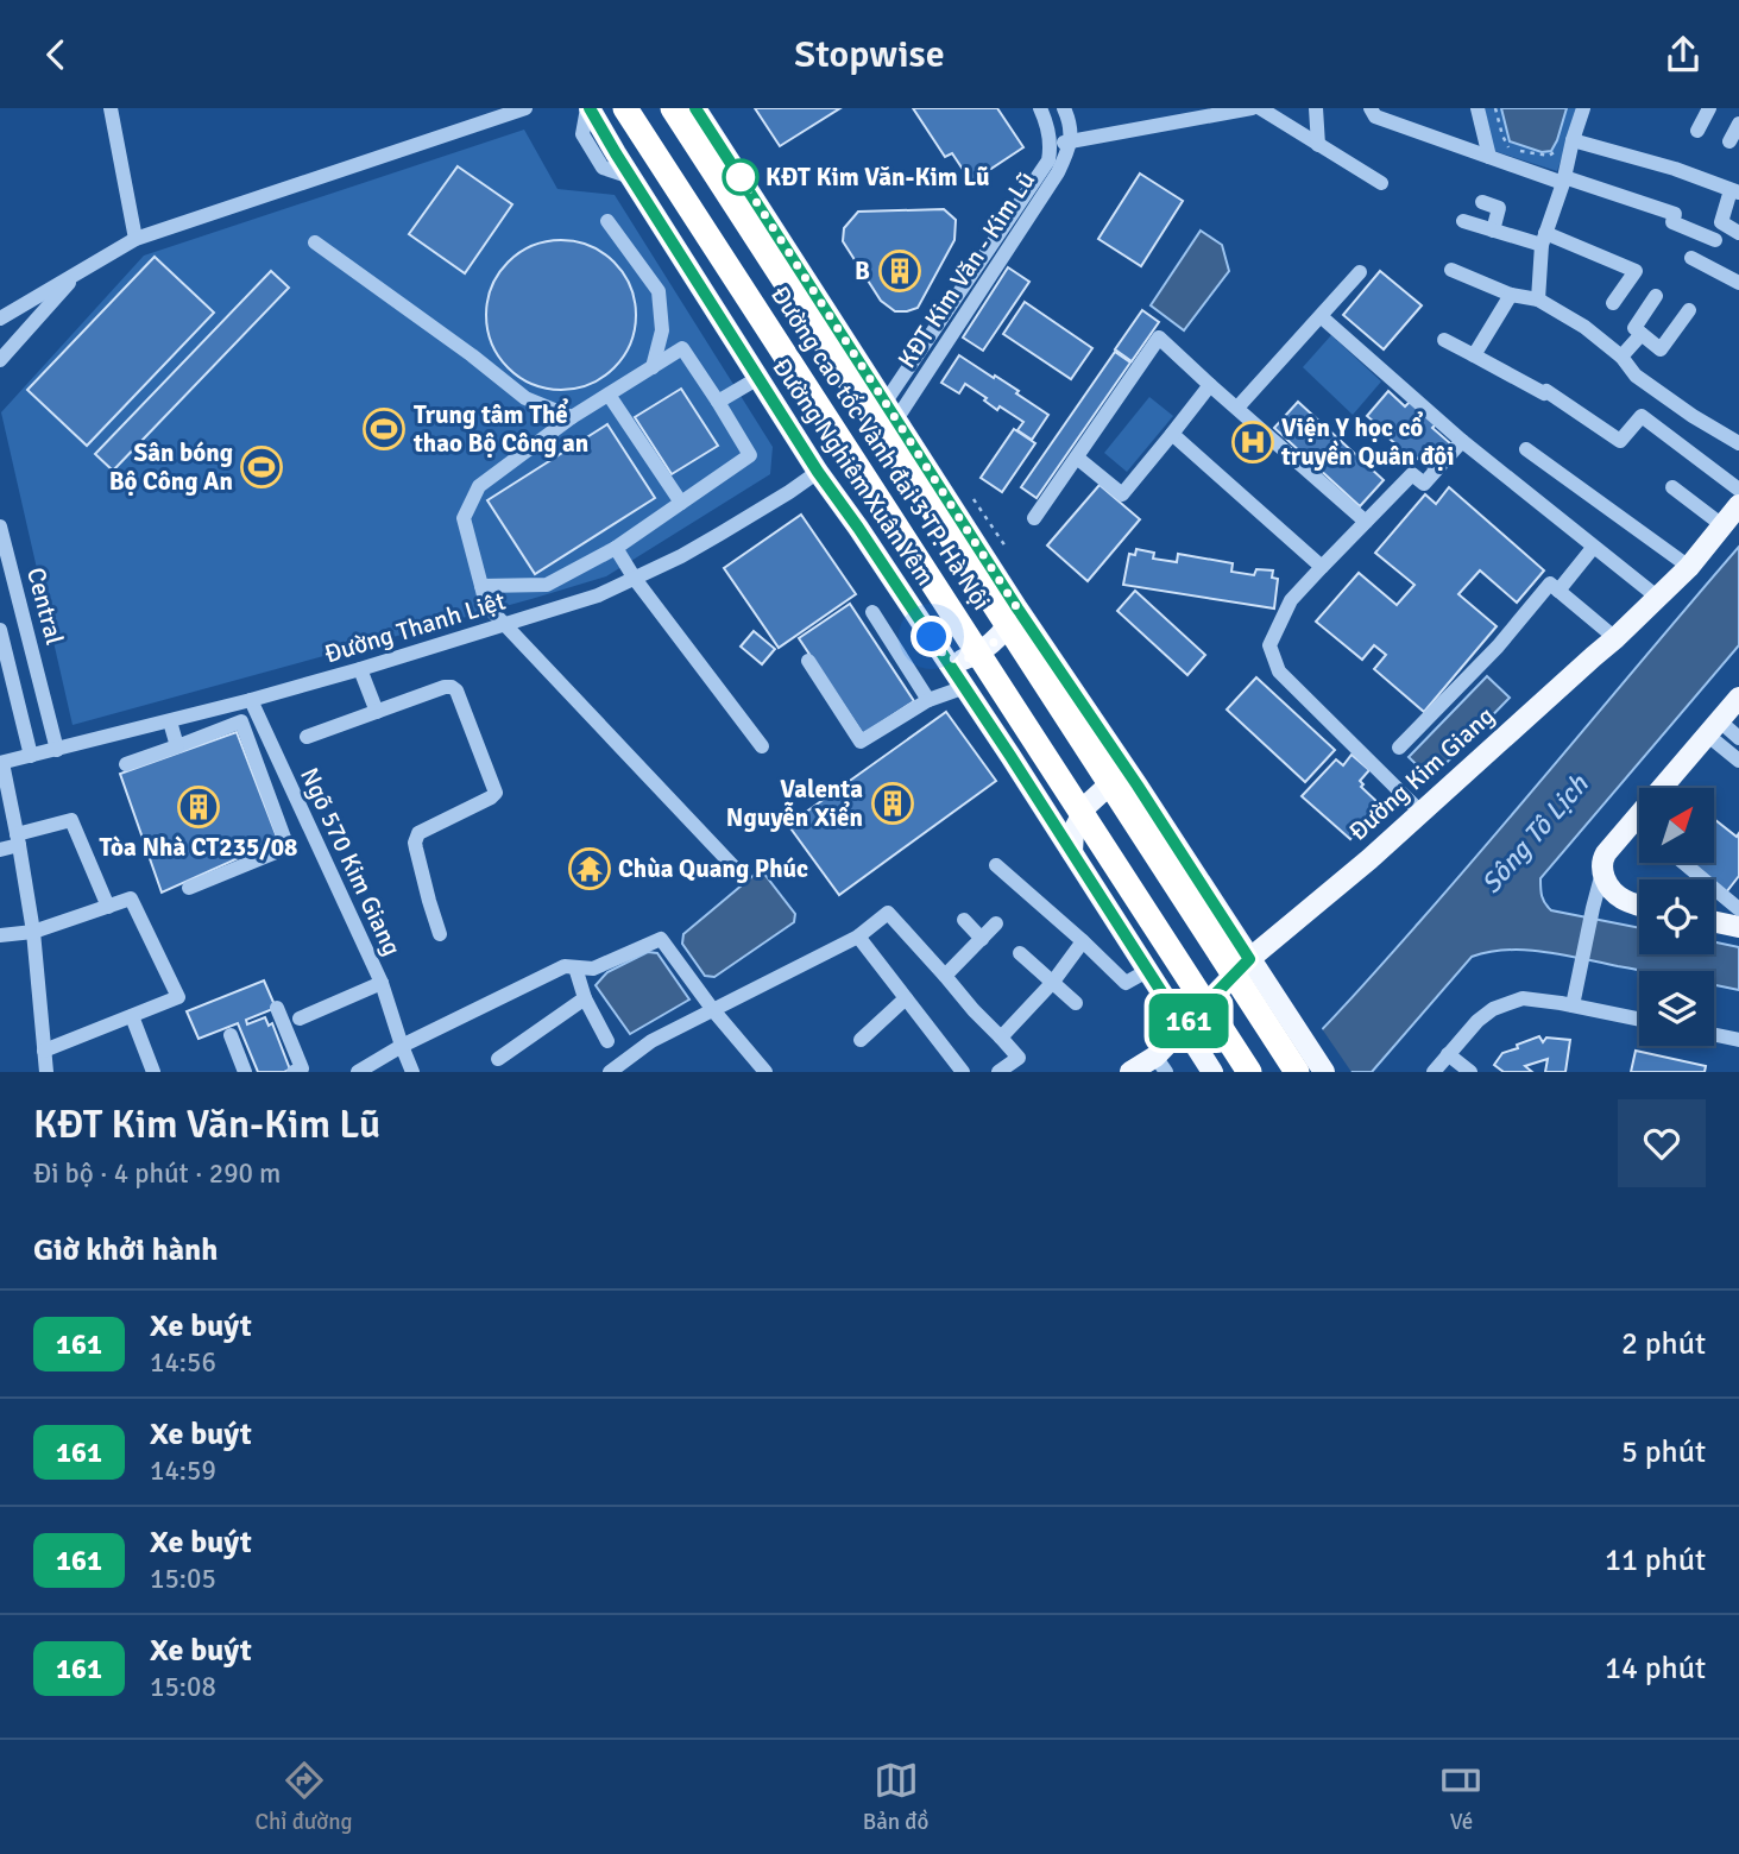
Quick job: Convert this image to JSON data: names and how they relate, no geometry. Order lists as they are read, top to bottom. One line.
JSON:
{"streets":{"highway":["Đường cao tốc Vành đai 3 TP. Hà Nội"],"main road":["Đường Nghiêm Xuân Yêm","Đường Kim Giang"],"street":["KĐT Kim Văn - Kim Lũ","Central","Đường Thanh Liệt","Ngõ 570 Kim Giang"]},"crossings":[["Đường Nghiêm Xuân Yêm","Đường Thanh Liệt"],["Đường Nghiêm Xuân Yêm","Đường Kim Giang"],["Central","Đường Thanh Liệt"],["Đường Thanh Liệt","Ngõ 570 Kim Giang"]],"water":["Sông Tô Lịch"],"places":{"other":["KĐT Kim Văn-Kim Lũ"],"building":["B","Valenta Nguyễn Xiển","Tòa Nhà CT235/08"],"sports":["Trung tâm Thể thao Bộ Công an","Sân bóng Bộ Công An"],"hospital":["Viện Y học cổ truyền Quân đội"],"temple":["Chùa Quang Phúc"]},"lines":["bus line 161"],"north":"top right","page":{"header":"Stopwise","on_map":"161","heading":[["KĐT Kim Văn-Kim Lũ","Đi bộ · 4 phút · 290 m"],"Giờ khởi hành"],"list":[{"mark":"161","name":"Xe buýt","note":"14:56","value":"2 phút"},{"mark":"161","name":"Xe buýt","note":"14:59","value":"5 phút"},{"mark":"161","name":"Xe buýt","note":"15:05","value":"11 phút"},{"mark":"161","name":"Xe buýt","note":"15:08","value":"14 phút"}],"tabs":["Chỉ đường","Bản đồ","Vé"]}}
